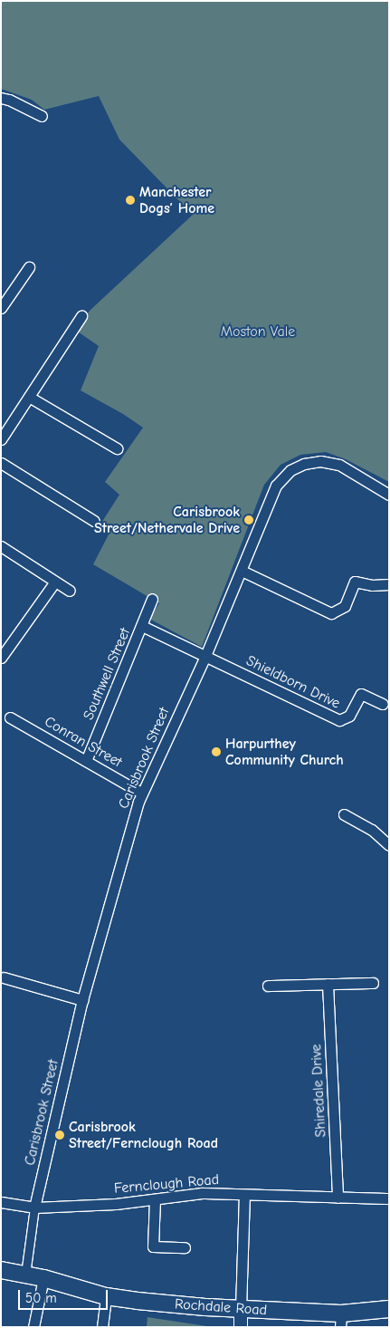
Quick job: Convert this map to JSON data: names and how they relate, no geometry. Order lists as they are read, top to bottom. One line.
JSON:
{"streets":{"main road":["Rochdale Road"],"street":["Southwell Street","Shieldborn Drive","Conran Street","Carisbrook Street","Shiredale Drive","Fernclough Road"]},"crossings":[["Southwell Street","Conran Street"],["Shieldborn Drive","Carisbrook Street"],["Conran Street","Carisbrook Street"],["Carisbrook Street","Fernclough Road"],["Shiredale Drive","Fernclough Road"]],"parks":["Moston Vale"],"places":["Manchester Dogs’ Home","Carisbrook Street/Nethervale Drive","Harpurthey Community Church","Carisbrook Street/Fernclough Road"],"scale_bar":"50 m"}
